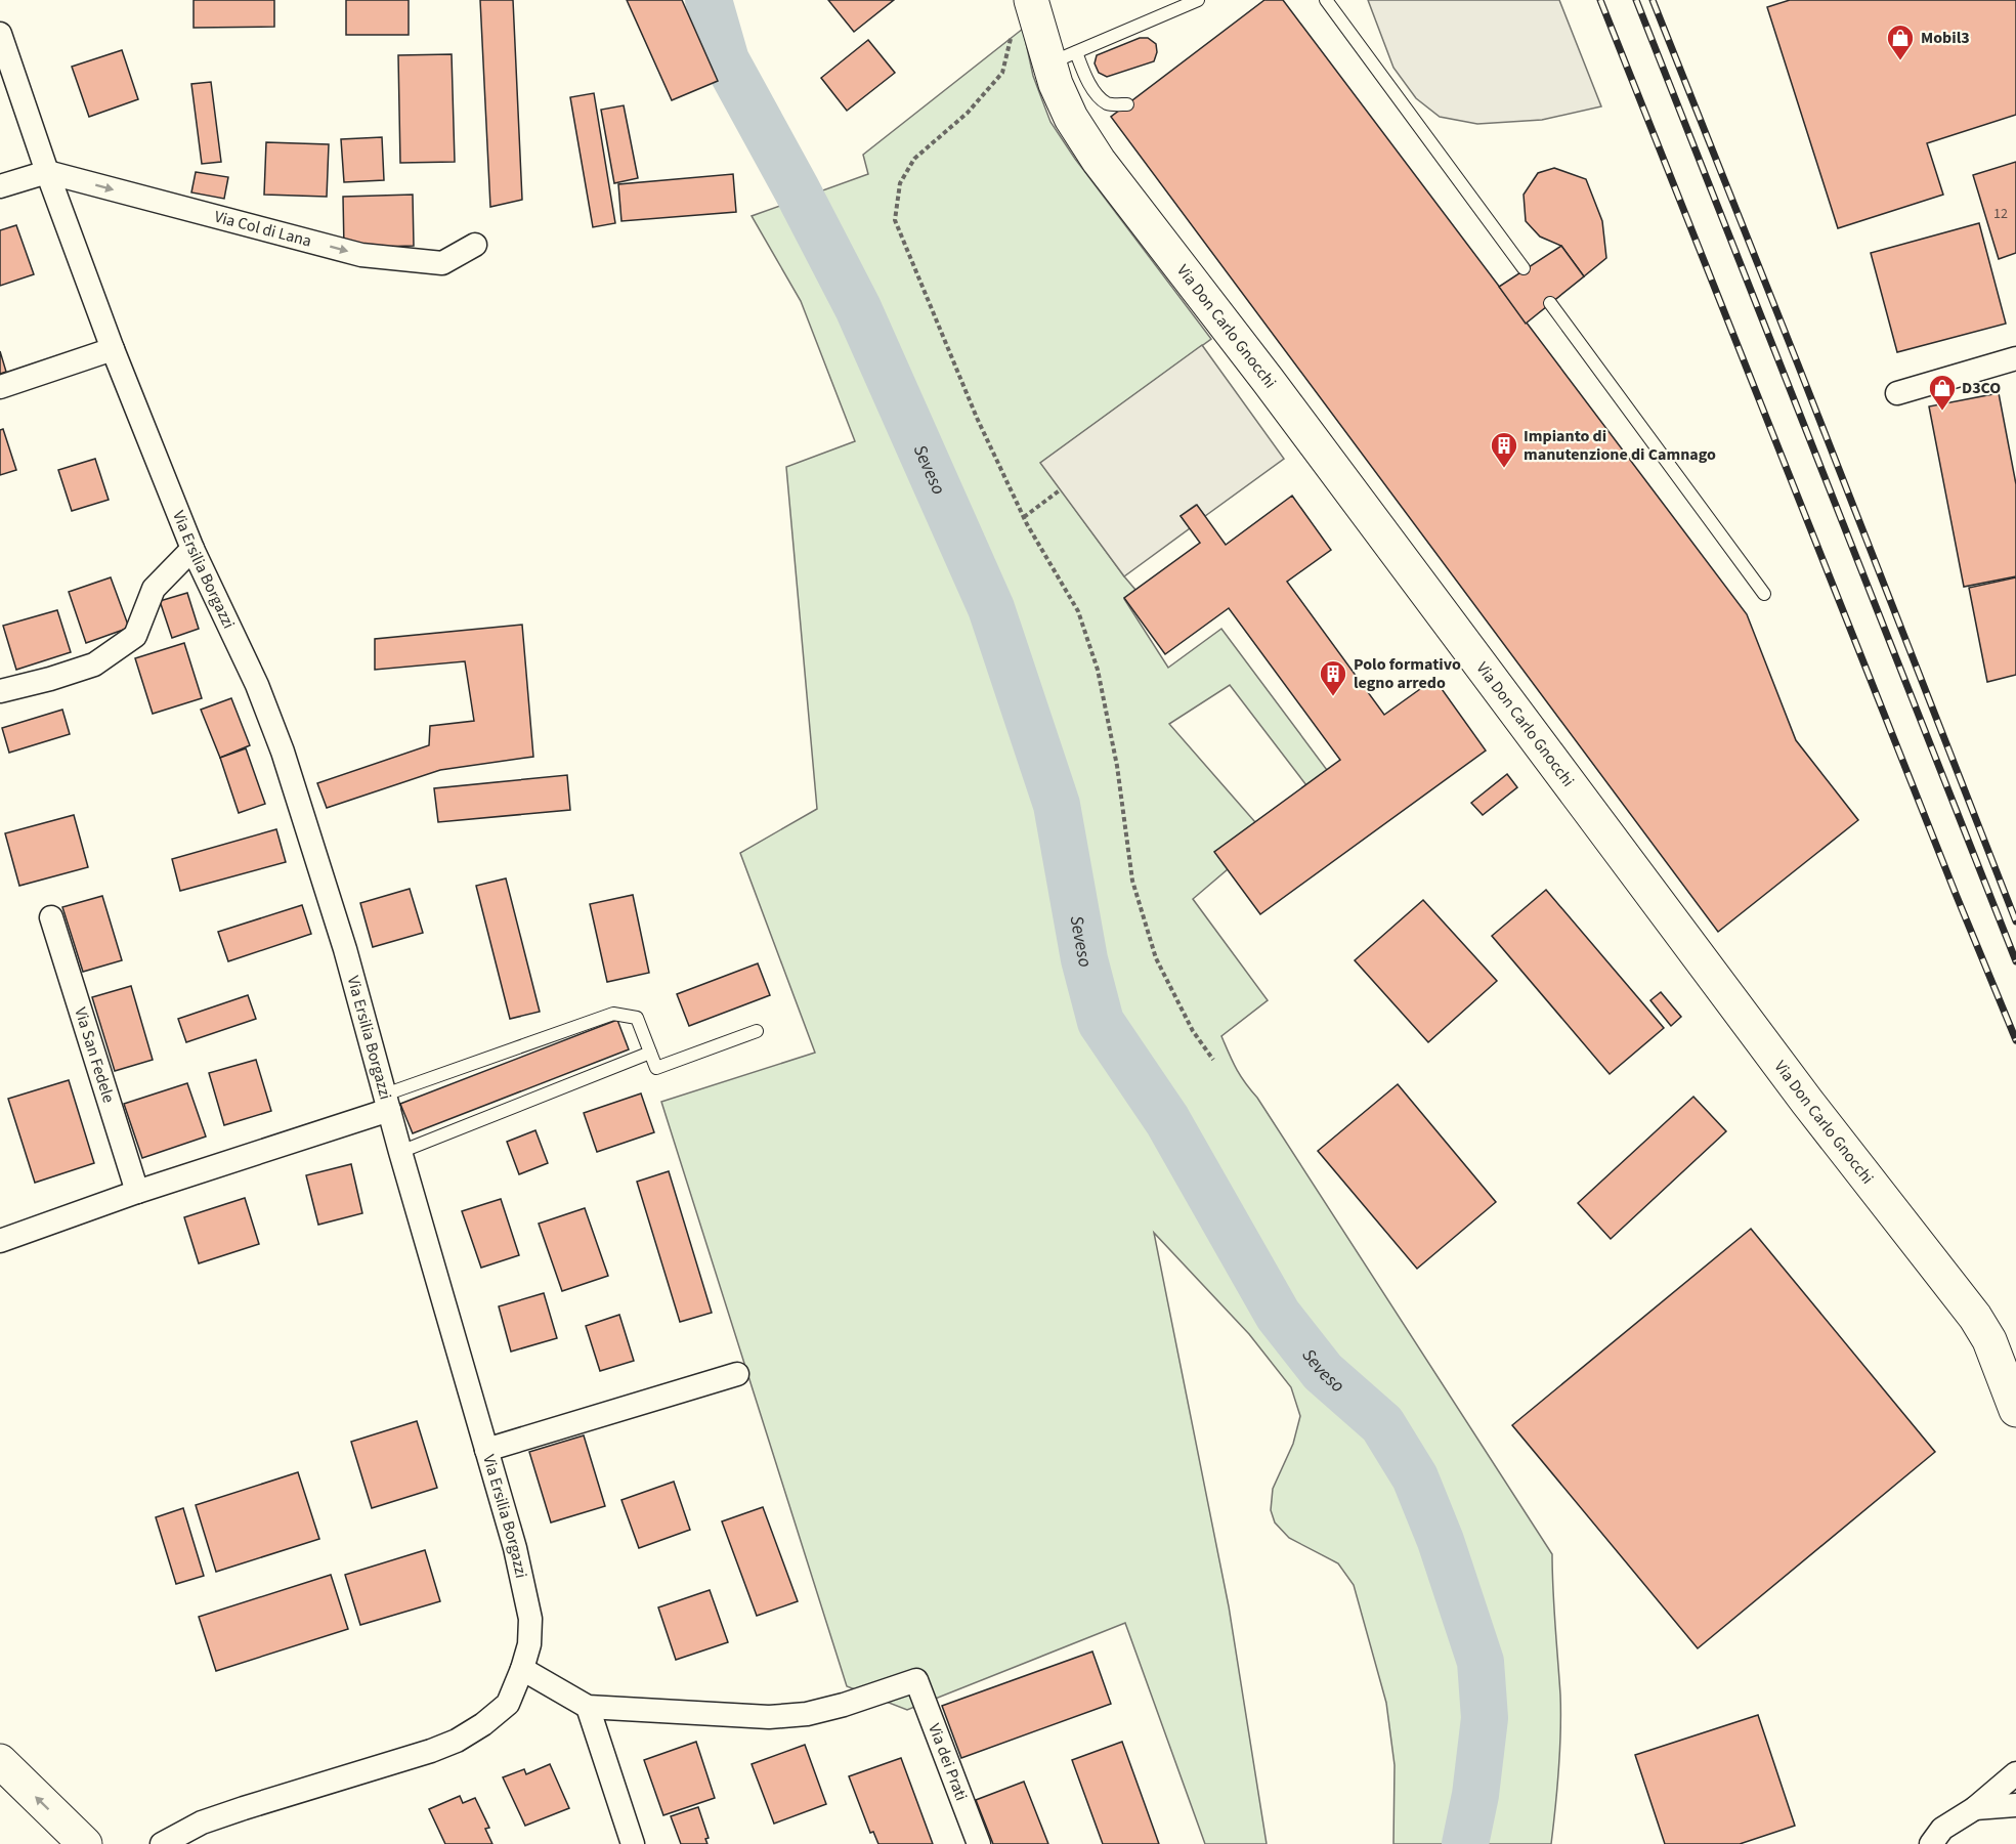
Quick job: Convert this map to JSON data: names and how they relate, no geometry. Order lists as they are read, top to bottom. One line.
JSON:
{"streets":{"main road":["Via Don Carlo Gnocchi"],"street":["Via Col di Lana","Via Ersilia Borgazzi","Via San Fedele","Via dei Prati"]},"crossings":[["Via Col di Lana","Via Ersilia Borgazzi"]],"one_way":["Via Col di Lana"],"water":["Seveso"],"places":{"shop":["Mobil3","D3CO"],"building":["Impianto di manutenzione di Camnago","Polo formativo legno arredo"]},"house_numbers":["12"]}
